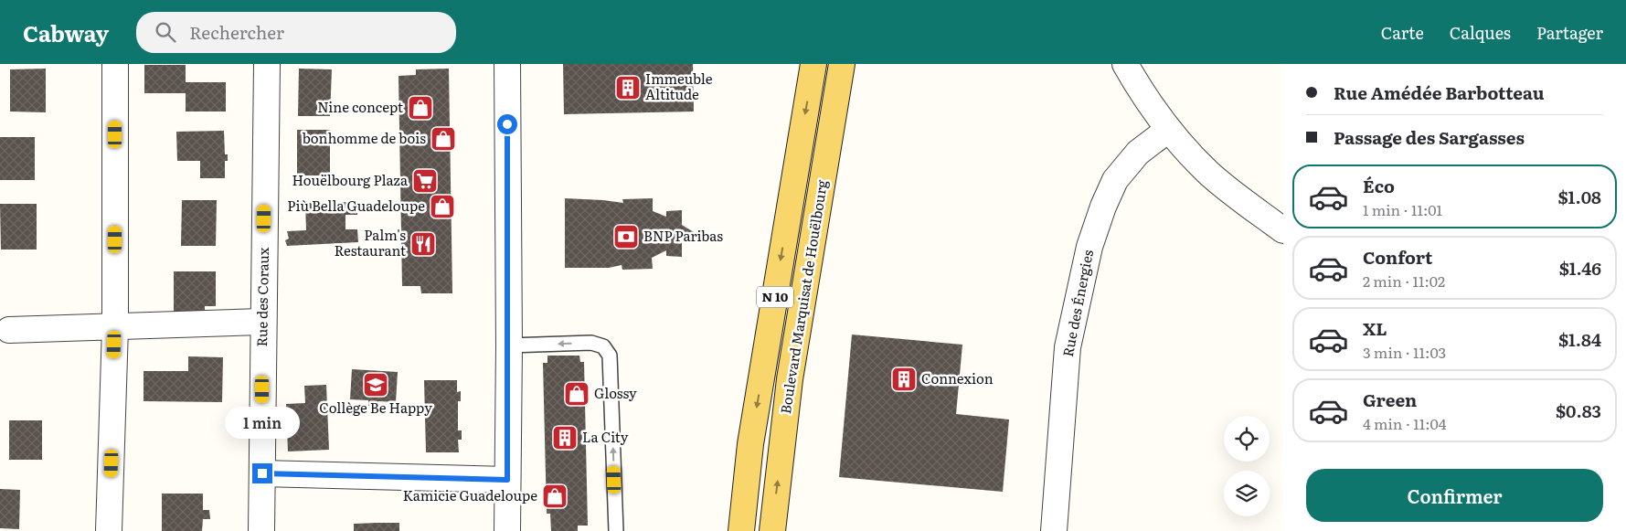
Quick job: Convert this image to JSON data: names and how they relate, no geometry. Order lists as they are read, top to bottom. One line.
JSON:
{"streets":{"main road":["N 10","Boulevard Marquisat de Houëlbourg"],"street":["Rue des Coraux","Rue des Énergies"]},"places":{"building":["Immeuble Altitude","Connexion","La City"],"shop":["Nine concept","bonhomme de bois","Più Bella Guadeloupe","Glossy","Kamicie Guadeloupe"],"supermarket":["Houëlbourg Plaza"],"bank":["BNP Paribas"],"restaurant":["Palm's Restaurant"],"school or university":["Collège Be Happy"]},"page":{"header":"Cabway","search":"Rechercher","nav":["Carte","Calques","Partager"],"banner":["Rue Amédée Barbotteau","Passage des Sargasses"],"list":[{"name":"Éco","note":"1 min · 11:01","value":"$1.08"},{"name":"Confort","note":"2 min · 11:02","value":"$1.46"},{"name":"XL","note":"3 min · 11:03","value":"$1.84"},{"name":"Green","note":"4 min · 11:04","value":"$0.83"}],"bubble":"1 min","buttons":"Confirmer"}}
